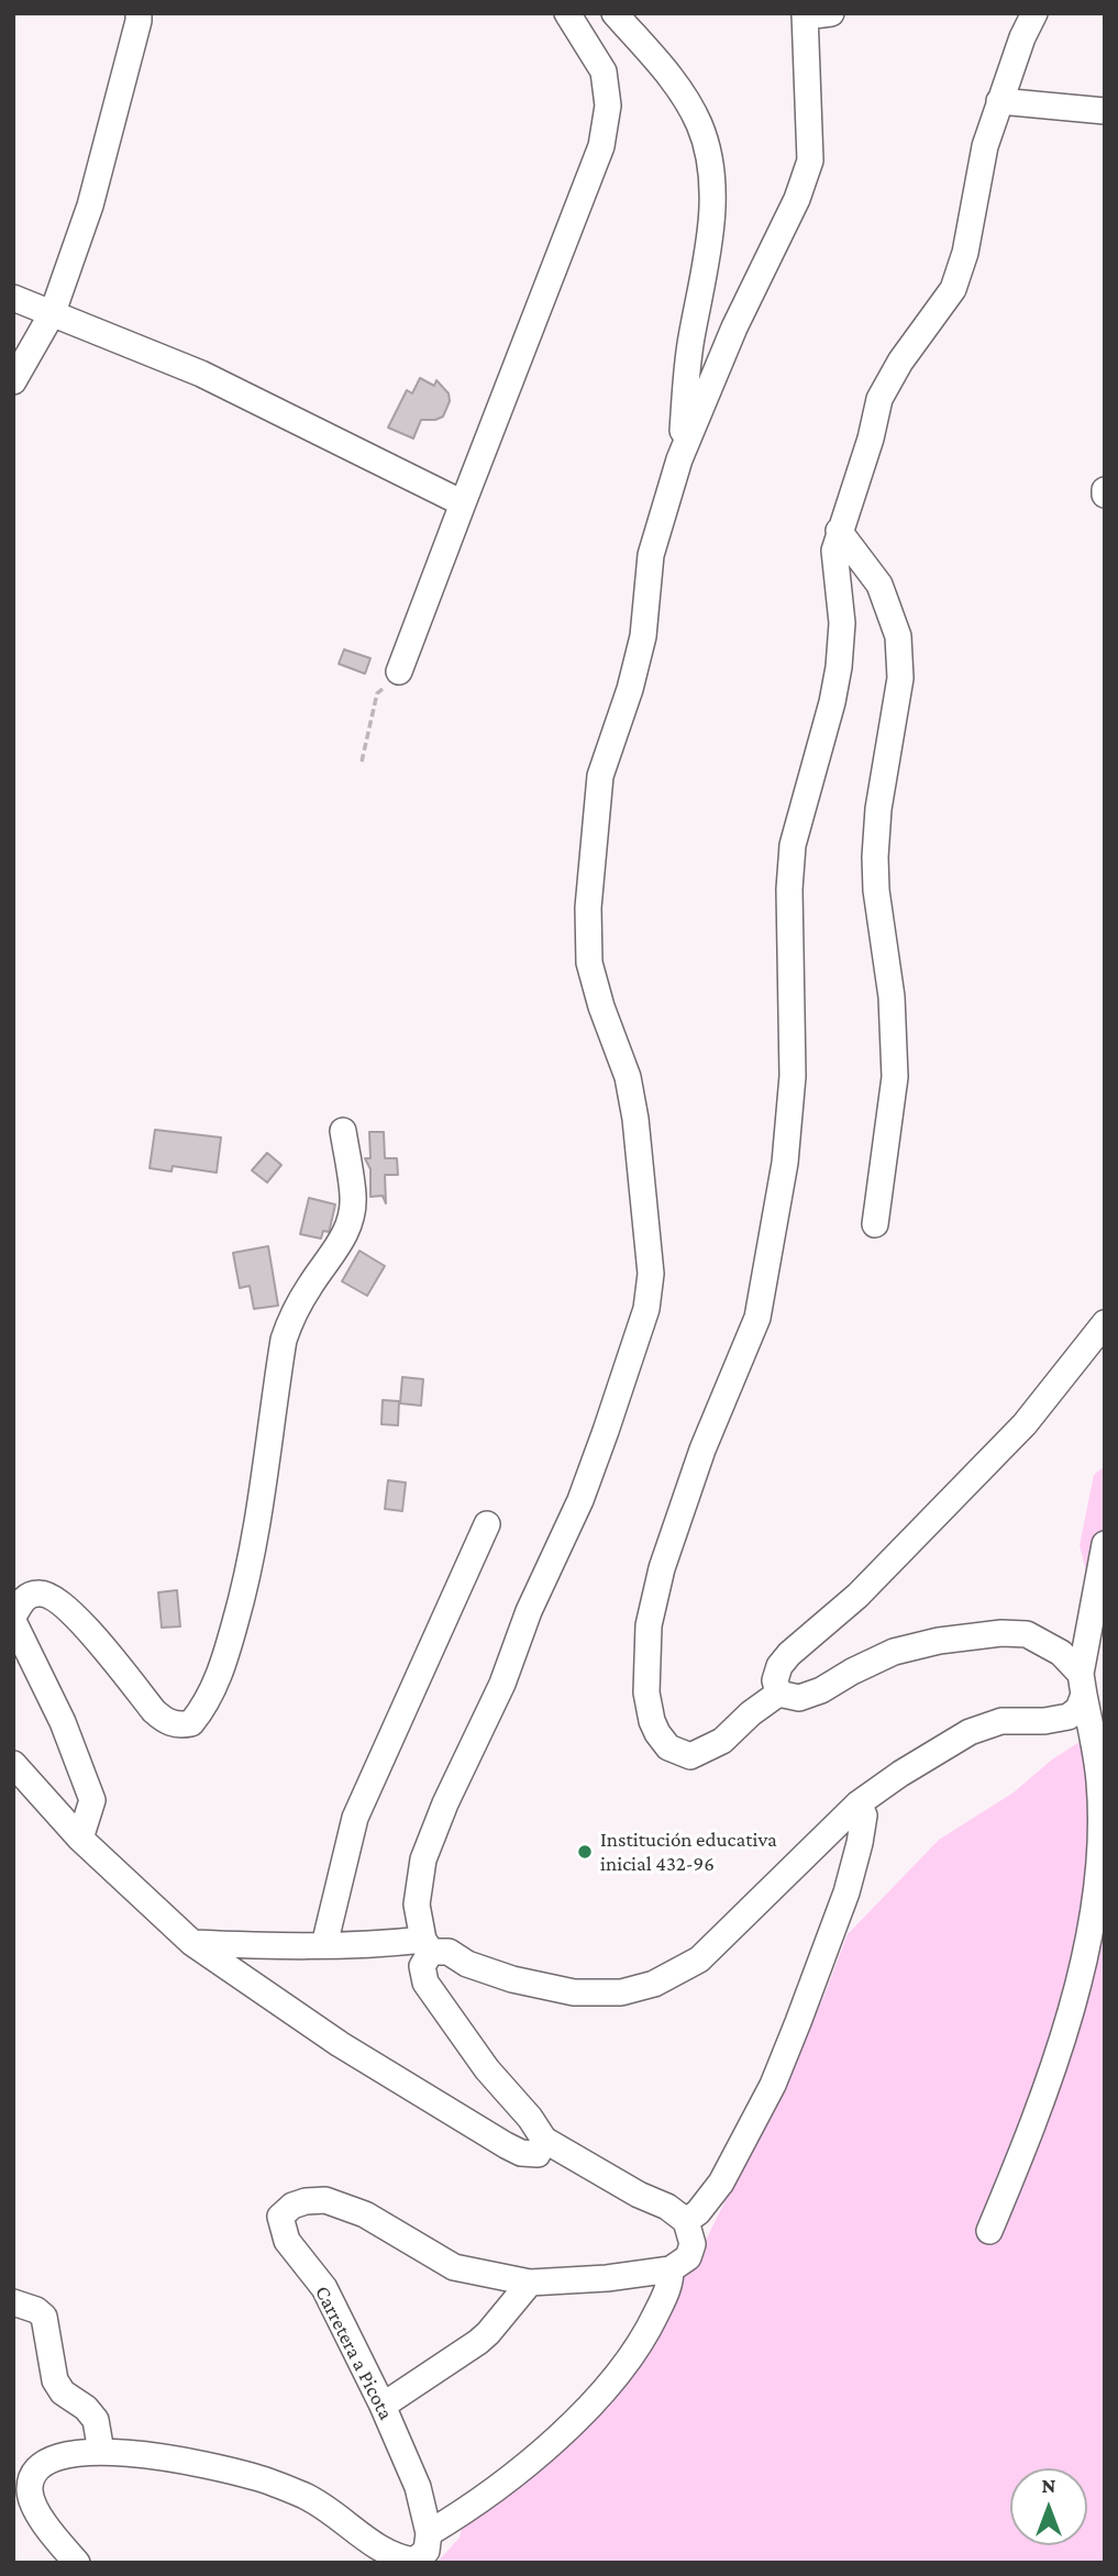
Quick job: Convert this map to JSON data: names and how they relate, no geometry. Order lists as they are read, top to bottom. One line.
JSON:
{"streets":{"street":["Carretera a Picota"]},"places":["Institución educativa inicial 432-96"],"north":"top"}
